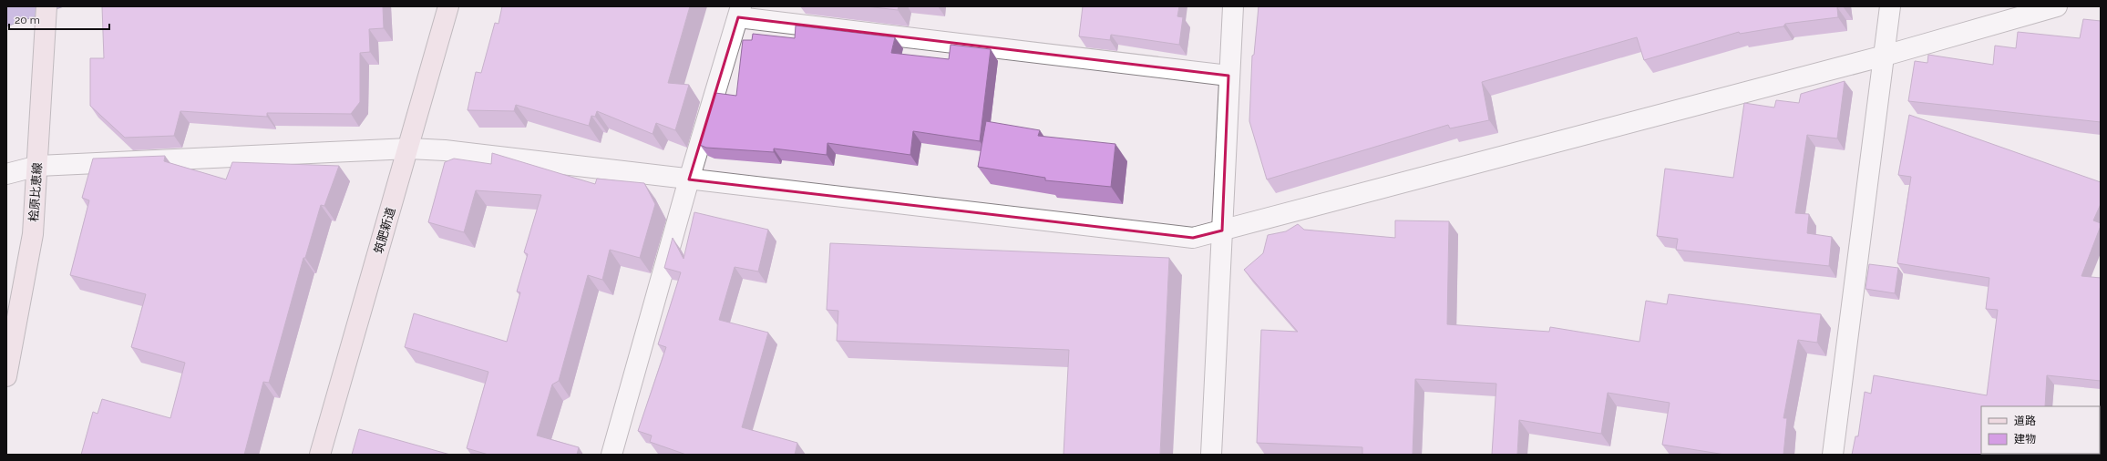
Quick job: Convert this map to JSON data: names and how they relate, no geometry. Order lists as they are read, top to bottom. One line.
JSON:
{"streets":{"street":["桧原比恵線","筑肥新道"]},"legend":["道路","建物"],"scale_bar":"20 m"}
